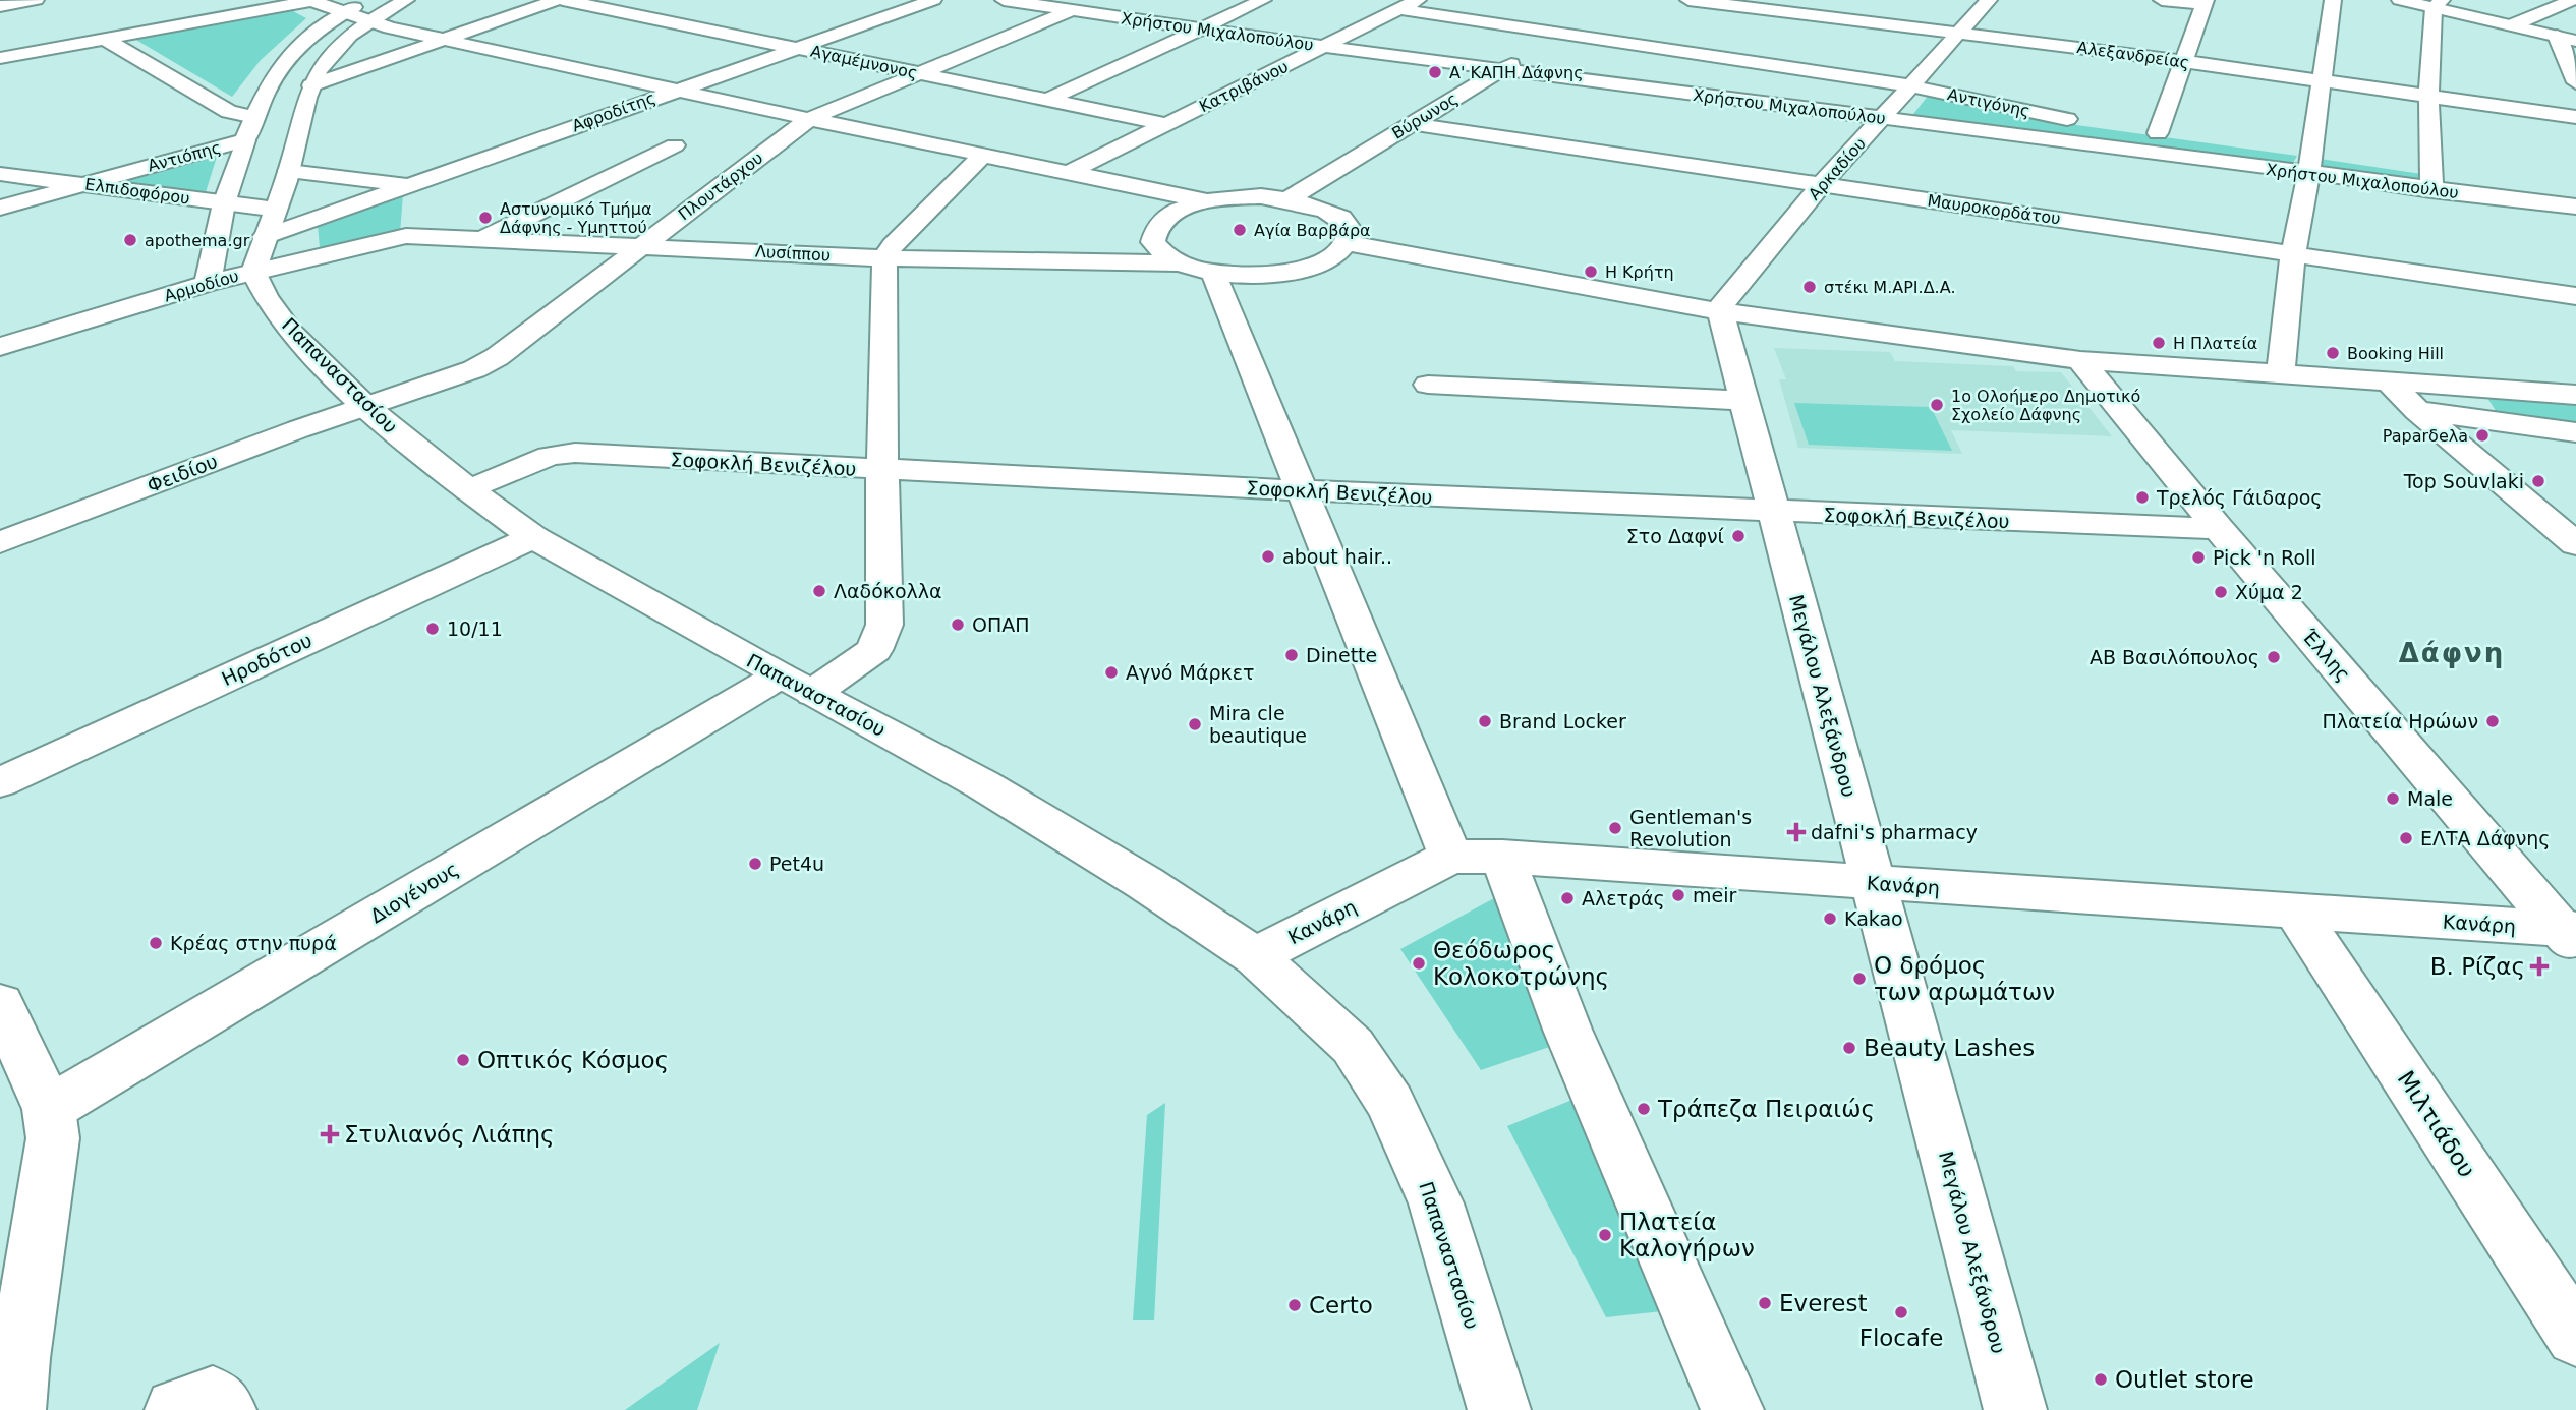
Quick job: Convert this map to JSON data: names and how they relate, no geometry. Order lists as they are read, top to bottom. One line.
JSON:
{"streets":{"street":["Χρήστου Μιχαλοπούλου","Αλεξανδρείας","Αγαμέμνονος","Κατριβάνου","Αντιγόνης","Αφροδίτης","Βύρωνος","Αντιόπης","Αρκαδίου","Πλουτάρχου","Ελπιδοφόρου","Μαυροκορδάτου","Λυσίππου","Αρμοδίου","Παπαναστασίου","Σοφοκλή Βενιζέλου","Φειδίου","Έλλης","Ηροδότου","Μεγάλου Αλεξάνδρου","Κανάρη","Διογένους","Μιλτιάδου"]},"crossings":[["Χρήστου Μιχαλοπούλου","Κατριβάνου"],["Χρήστου Μιχαλοπούλου","Βύρωνος"],["Χρήστου Μιχαλοπούλου","Αρκαδίου"],["Χρήστου Μιχαλοπούλου","Πλουτάρχου"],["Αλεξανδρείας","Αρκαδίου"],["Αγαμέμνονος","Κατριβάνου"],["Αγαμέμνονος","Αφροδίτης"],["Αγαμέμνονος","Πλουτάρχου"],["Κατριβάνου","Αντιγόνης"],["Αντιγόνης","Βύρωνος"],["Αντιγόνης","Αρκαδίου"],["Βύρωνος","Μαυροκορδάτου"],["Αντιόπης","Ελπιδοφόρου"],["Αρκαδίου","Μαυροκορδάτου"],["Αρκαδίου","Μεγάλου Αλεξάνδρου"],["Πλουτάρχου","Λυσίππου"],["Πλουτάρχου","Παπαναστασίου"],["Πλουτάρχου","Φειδίου"],["Λυσίππου","Αρμοδίου"],["Λυσίππου","Διογένους"],["Αρμοδίου","Παπαναστασίου"],["Παπαναστασίου","Σοφοκλή Βενιζέλου"],["Παπαναστασίου","Φειδίου"],["Παπαναστασίου","Ηροδότου"],["Παπαναστασίου","Κανάρη"],["Παπαναστασίου","Διογένους"],["Σοφοκλή Βενιζέλου","Έλλης"],["Σοφοκλή Βενιζέλου","Μεγάλου Αλεξάνδρου"],["Σοφοκλή Βενιζέλου","Διογένους"],["Έλλης","Κανάρη"],["Μεγάλου Αλεξάνδρου","Κανάρη"],["Κανάρη","Μιλτιάδου"]],"districts":["Δάφνη"],"places":{"other":["Α' ΚΑΠΗ Δάφνης","Αστυνομικό Τμήμα Δάφνης - Υμηττού","Αγία Βαρβάρα","apothema.gr","Η Κρήτη","στέκι Μ.ΑΡΙ.Δ.Α.","Η Πλατεία","Booking Hill","1ο Ολοήμερο Δημοτικό Σχολείο Δάφνης","Paparδeλa","Top Souvlaki","Τρελός Γάιδαρος","Στο Δαφνί","about hair..","Pick 'n Roll","Λαδόκολλα","Χύμα 2","ΟΠΑΠ","10/11","Dinette","ΑΒ Βασιλόπουλος","Αγνό Μάρκετ","Brand Locker","Πλατεία Ηρώων","Mira cle beautique","Male","Gentleman's Revolution","ΕΛΤΑ Δάφνης","Pet4u","meir","Αλετράς","Kakao","Κρέας στην πυρά","Θεόδωρος Κολοκοτρώνης","Ο δρόμος των αρωμάτων","Beauty Lashes","Οπτικός Κόσμος","Τράπεζα Πειραιώς","Πλατεία Καλογήρων","Everest","Certo","Flocafe","Outlet store"],"health":["dafni's pharmacy","Β. Ρίζας","Στυλιανός Λιάπης"]}}
